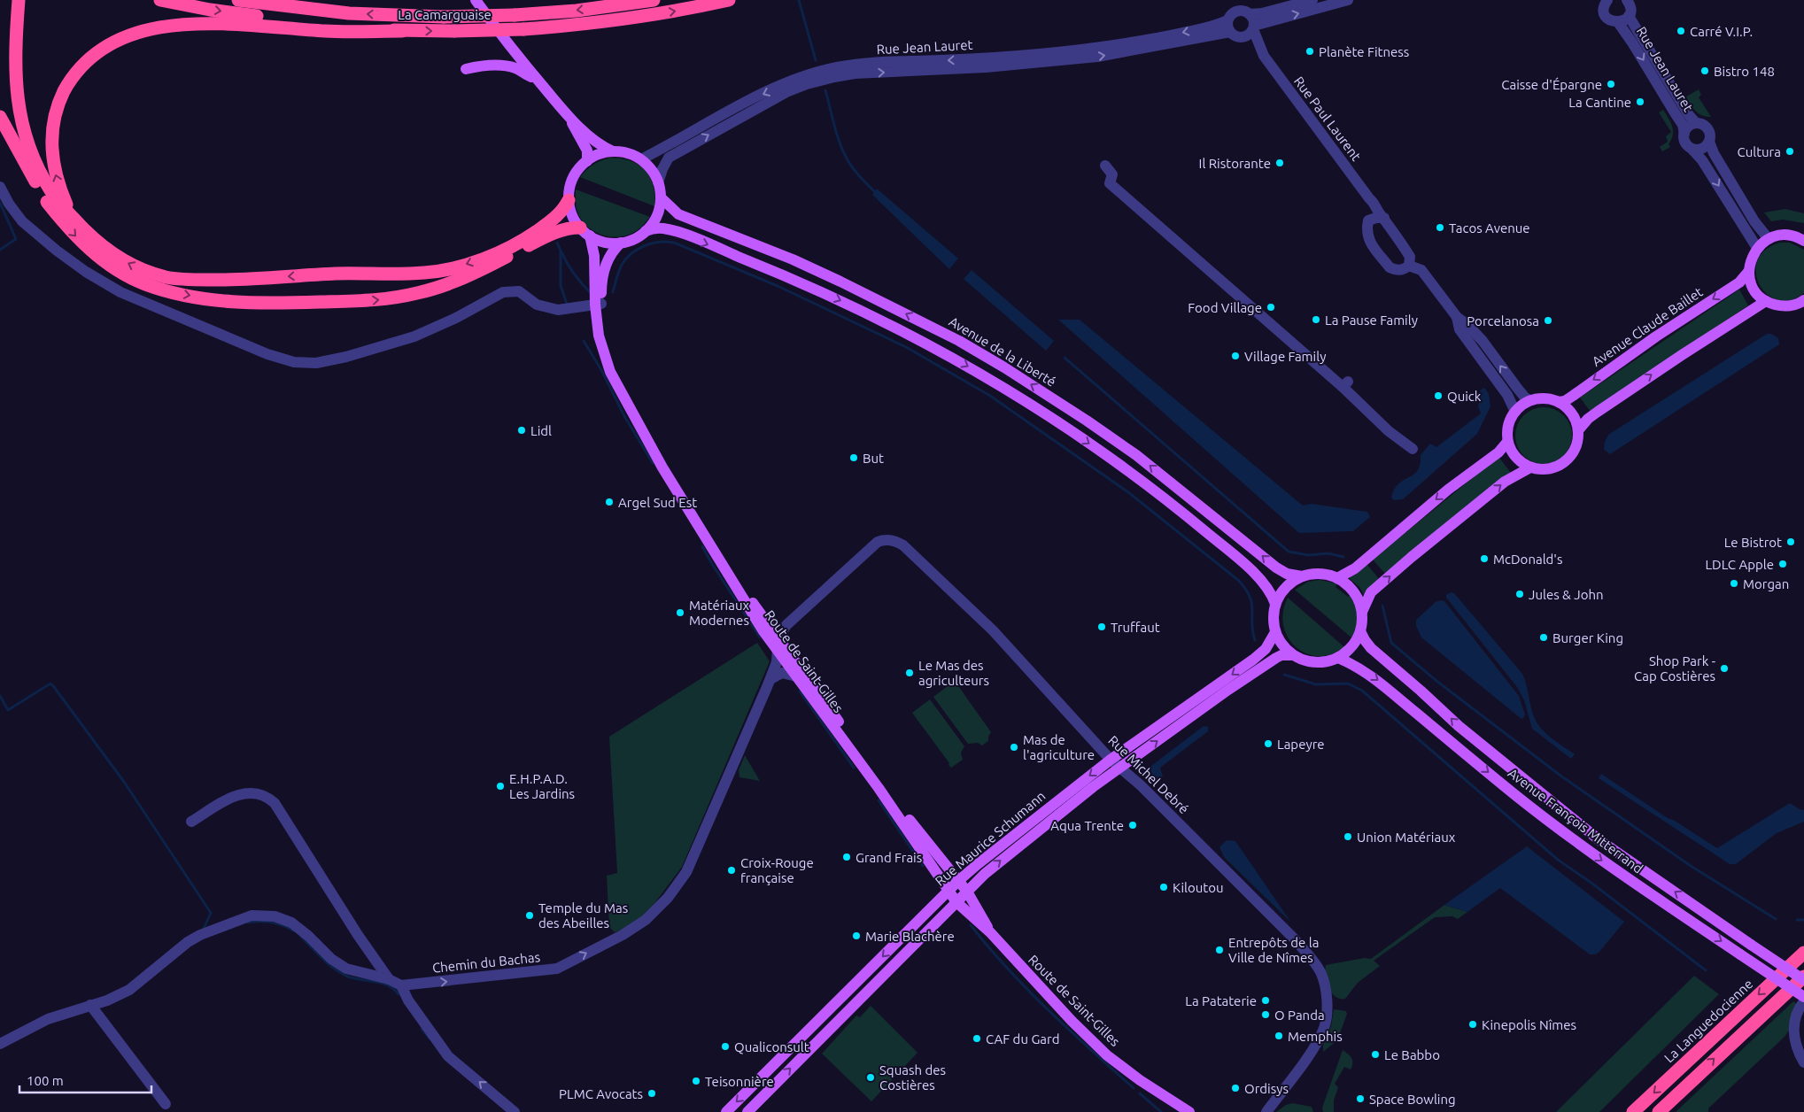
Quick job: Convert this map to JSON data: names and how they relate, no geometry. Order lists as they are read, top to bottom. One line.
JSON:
{"streets":{"highway":["La Camarguaise","La Languedocienne"],"main road":["Avenue Claude Baillet","Avenue de la Liberté","Route de Saint-Gilles","Avenue François Mitterrand","Rue Maurice Schumann"],"street":["Rue Jean Lauret","Rue Paul Laurent","Rue Michel Debré","Chemin du Bachas"]},"crossings":[["Rue Jean Lauret","Rue Paul Laurent"],["Rue Jean Lauret","Avenue de la Liberté"],["Rue Jean Lauret","Route de Saint-Gilles"],["Avenue de la Liberté","Route de Saint-Gilles"],["Avenue de la Liberté","Avenue François Mitterrand"],["Avenue de la Liberté","Rue Maurice Schumann"],["Route de Saint-Gilles","Rue Michel Debré"],["Route de Saint-Gilles","Rue Maurice Schumann"],["Route de Saint-Gilles","Chemin du Bachas"],["Rue Michel Debré","Rue Maurice Schumann"],["Rue Michel Debré","Chemin du Bachas"],["Avenue François Mitterrand","Rue Maurice Schumann"]],"one_way":["Chemin du Bachas"],"places":["Carré V.I.P.","Planète Fitness","Bistro 148","Caisse d'Épargne","La Cantine","Cultura","Il Ristorante","Tacos Avenue","Food Village","La Pause Family","Porcelanosa","Village Family","Quick","Lidl","But","Argel Sud Est","Le Bistrot","McDonald's","LDLC Apple","Morgan","Jules & John","Matériaux Modernes","Truffaut","Burger King","Shop Park - Cap Costières","Le Mas des agriculteurs","Lapeyre","Mas de l'agriculture","E.H.P.A.D. Les Jardins","Aqua Trente","Union Matériaux","Grand Frais","Croix-Rouge française","Kiloutou","Temple du Mas des Abeilles","Marie Blachère","Entrepôts de la Ville de Nîmes","La Pataterie","O Panda","Kinepolis Nîmes","Memphis","CAF du Gard","Qualiconsult","Le Babbo","Squash des Costières","Teisonnière","Ordisys","PLMC Avocats","Space Bowling"],"scale_bar":"100 m"}
